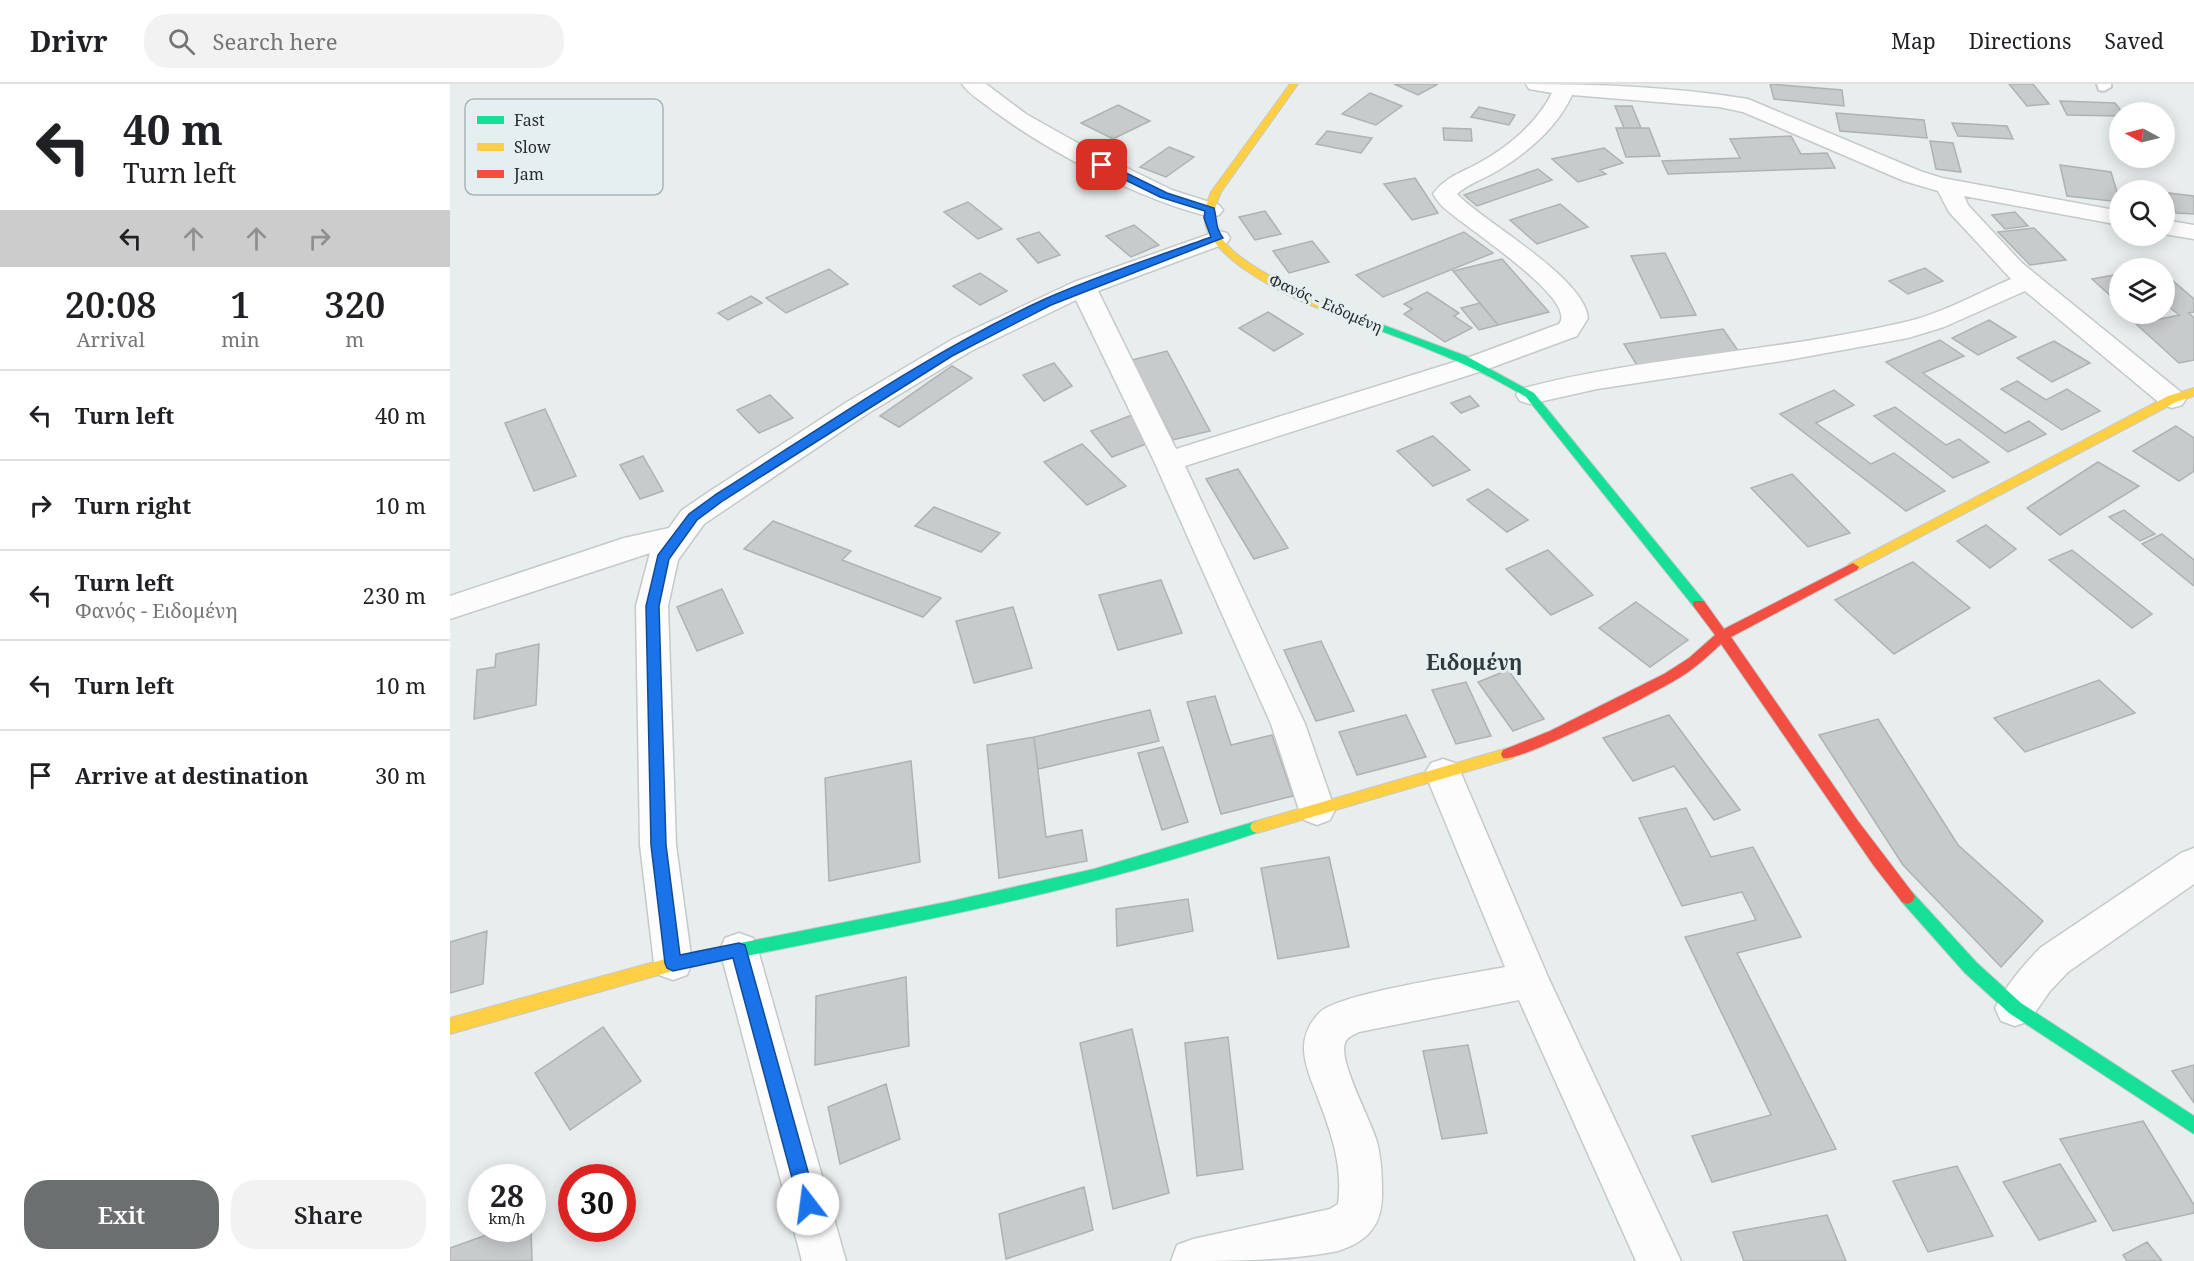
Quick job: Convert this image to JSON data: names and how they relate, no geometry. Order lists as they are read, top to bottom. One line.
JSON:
{"streets":{"street":["Φανός - Ειδομένη"]},"districts":["Ειδομένη"],"legend":["Fast","Slow","Jam"],"north":"left","page":{"header":"Drivr","search":"Search here","nav":["Map","Directions","Saved"],"turn":["40 m","Turn left"],"eta":["20:08","Arrival","1","min","320","m"],"list":[{"name":"Turn left","value":"40 m"},{"name":"Turn right","value":"10 m"},{"name":"Turn left","note":"Φανός - Ειδομένη","value":"230 m"},{"name":"Turn left","value":"10 m"},{"name":"Arrive at destination","value":"30 m"}],"speed":"28 km/h","limit":"30","buttons":["Exit","Share"]}}
